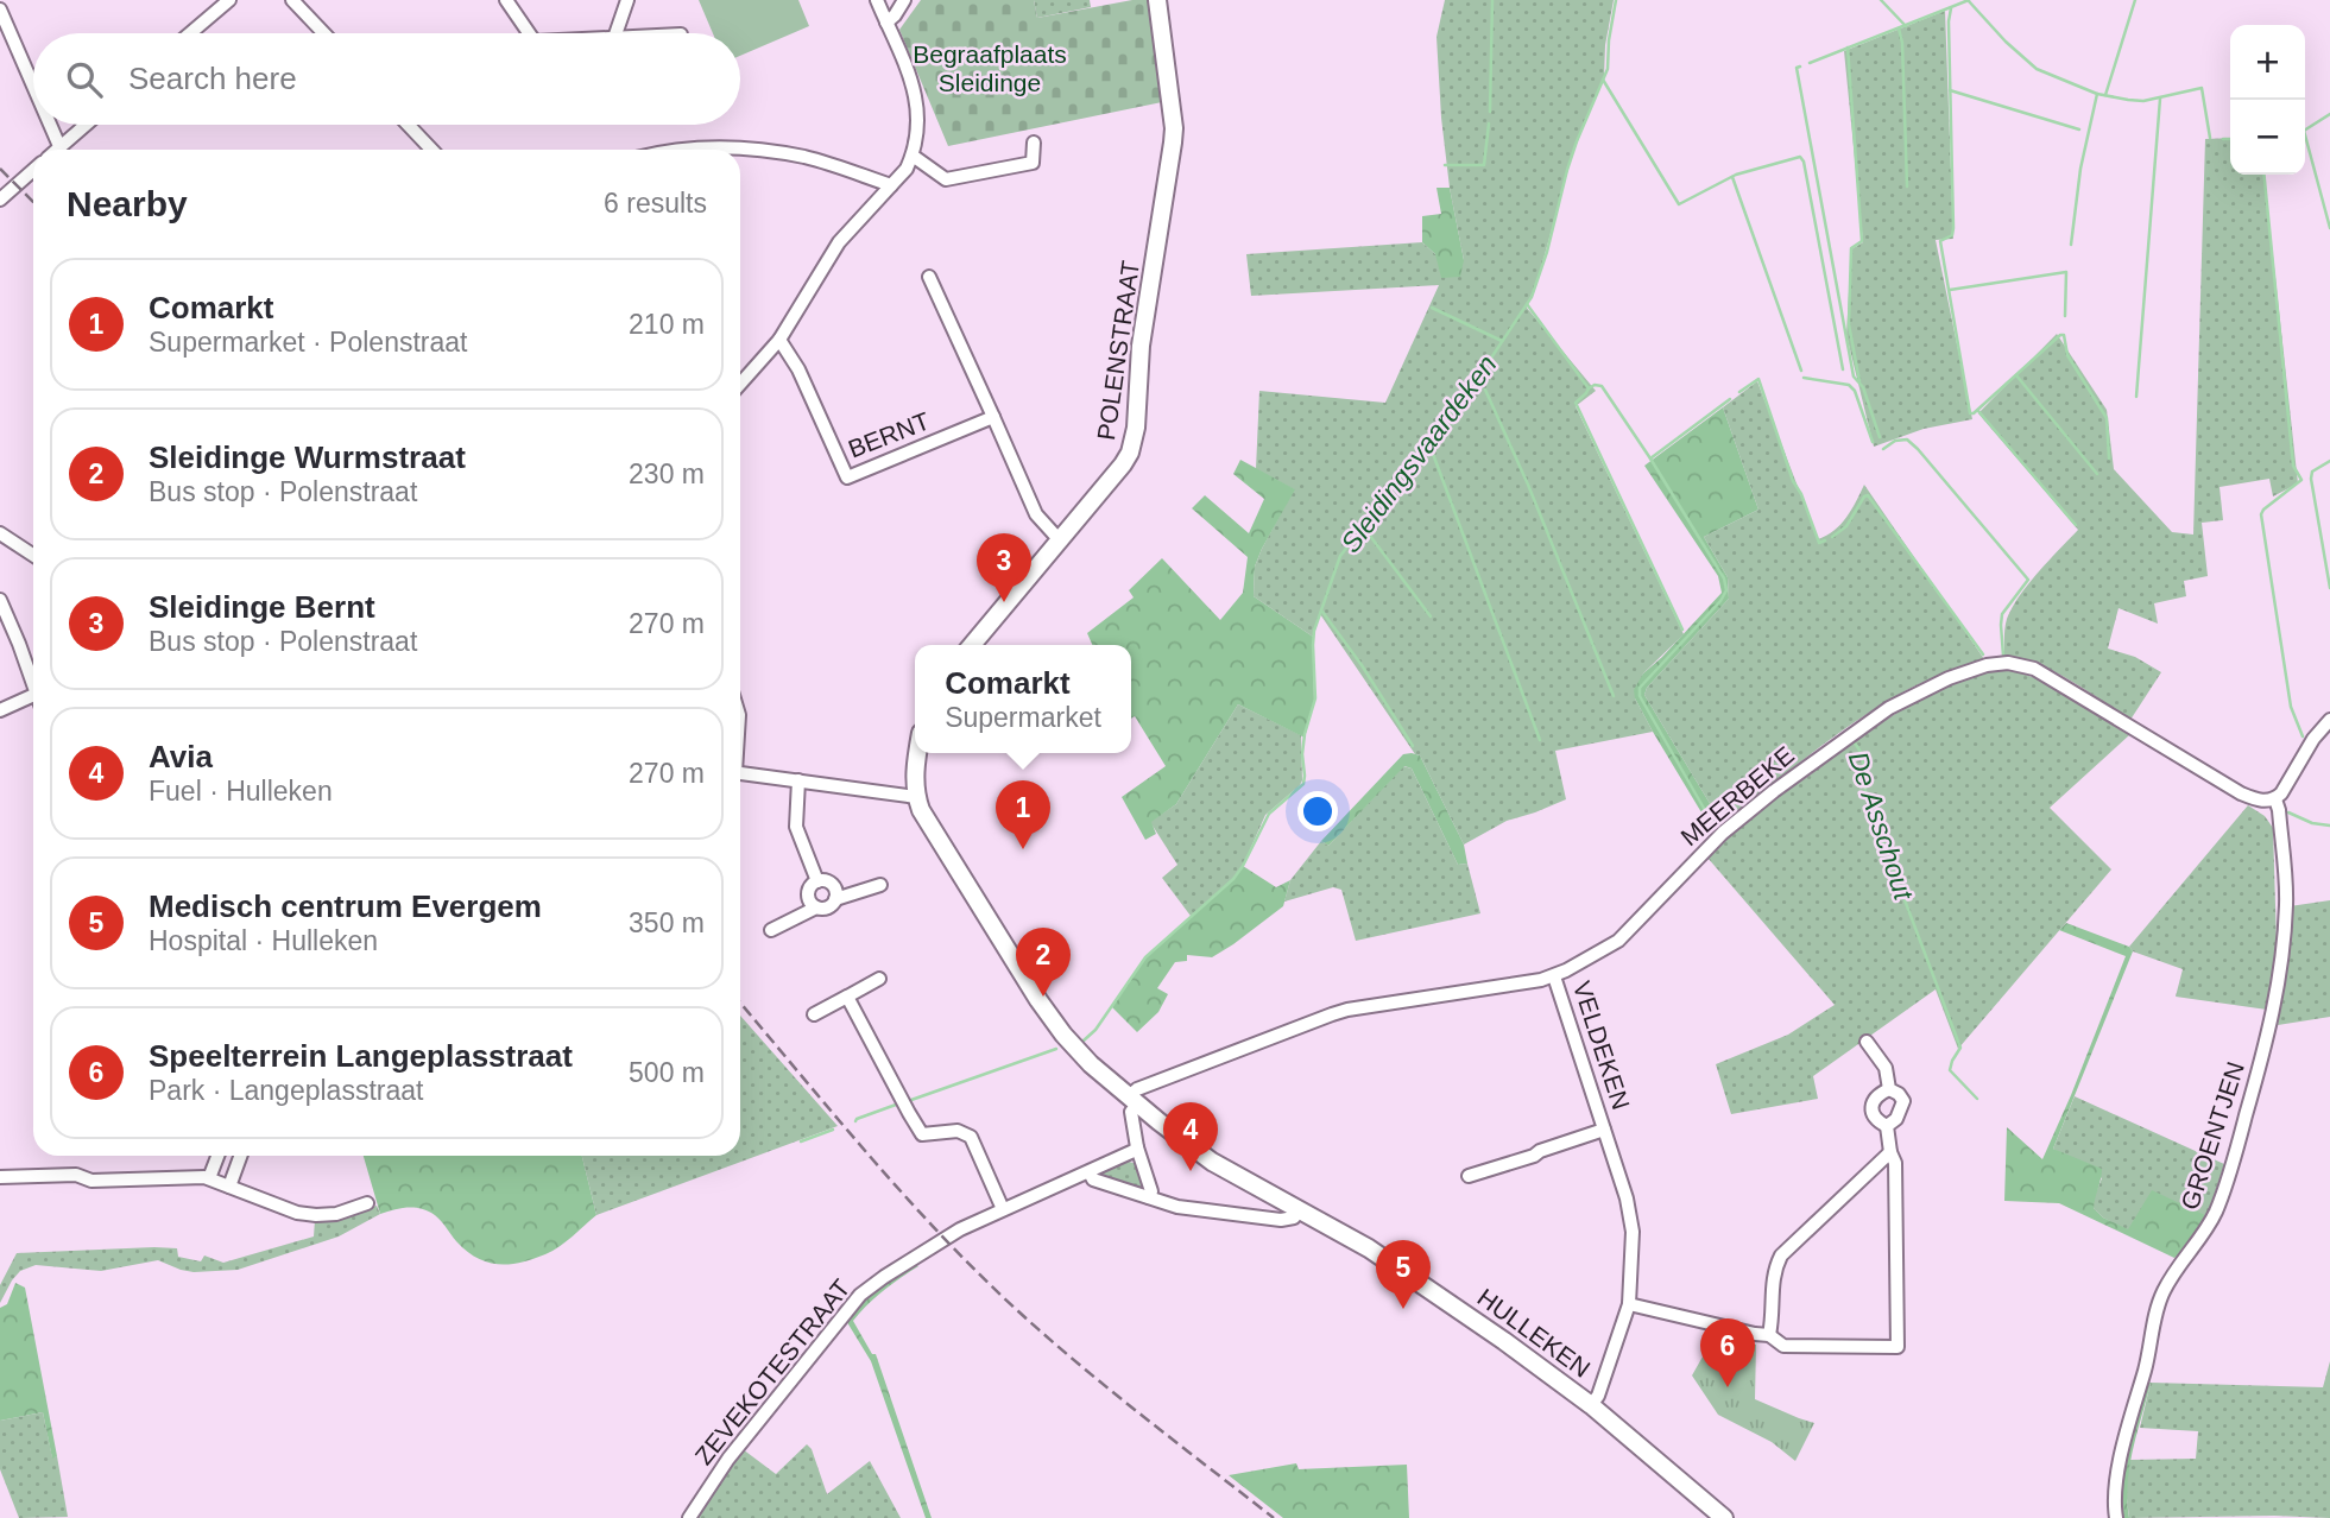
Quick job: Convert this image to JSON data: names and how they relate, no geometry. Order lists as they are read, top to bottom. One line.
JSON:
{"streets":{"main road":["POLENSTRAAT","HULLEKEN"],"street":["BERNT","MEERBEKE","VELDEKEN","GROENTJEN","ZEVEKOTESTRAAT"]},"crossings":[["MEERBEKE","VELDEKEN"],["MEERBEKE","GROENTJEN"],["MEERBEKE","HULLEKEN"],["VELDEKEN","HULLEKEN"]],"water":["Sleidingsvaardeken","De Asschout"],"parks":["Begraafplaats Sleidinge"],"page":{"map_buttons":["+","−"],"search":"Search here","heading":["Nearby","6 results"],"list":[{"mark":"1","name":"Comarkt","note":"Supermarket · Polenstraat","value":"210 m"},{"mark":"2","name":"Sleidinge Wurmstraat","note":"Bus stop · Polenstraat","value":"230 m"},{"mark":"3","name":"Sleidinge Bernt","note":"Bus stop · Polenstraat","value":"270 m"},{"mark":"4","name":"Avia","note":"Fuel · Hulleken","value":"270 m"},{"mark":"5","name":"Medisch centrum Evergem","note":"Hospital · Hulleken","value":"350 m"},{"mark":"6","name":"Speelterrein Langeplasstraat","note":"Park · Langeplasstraat","value":"500 m"}],"pins":["3","1","2","4","5","6"],"popup":["Comarkt","Supermarket"]}}
